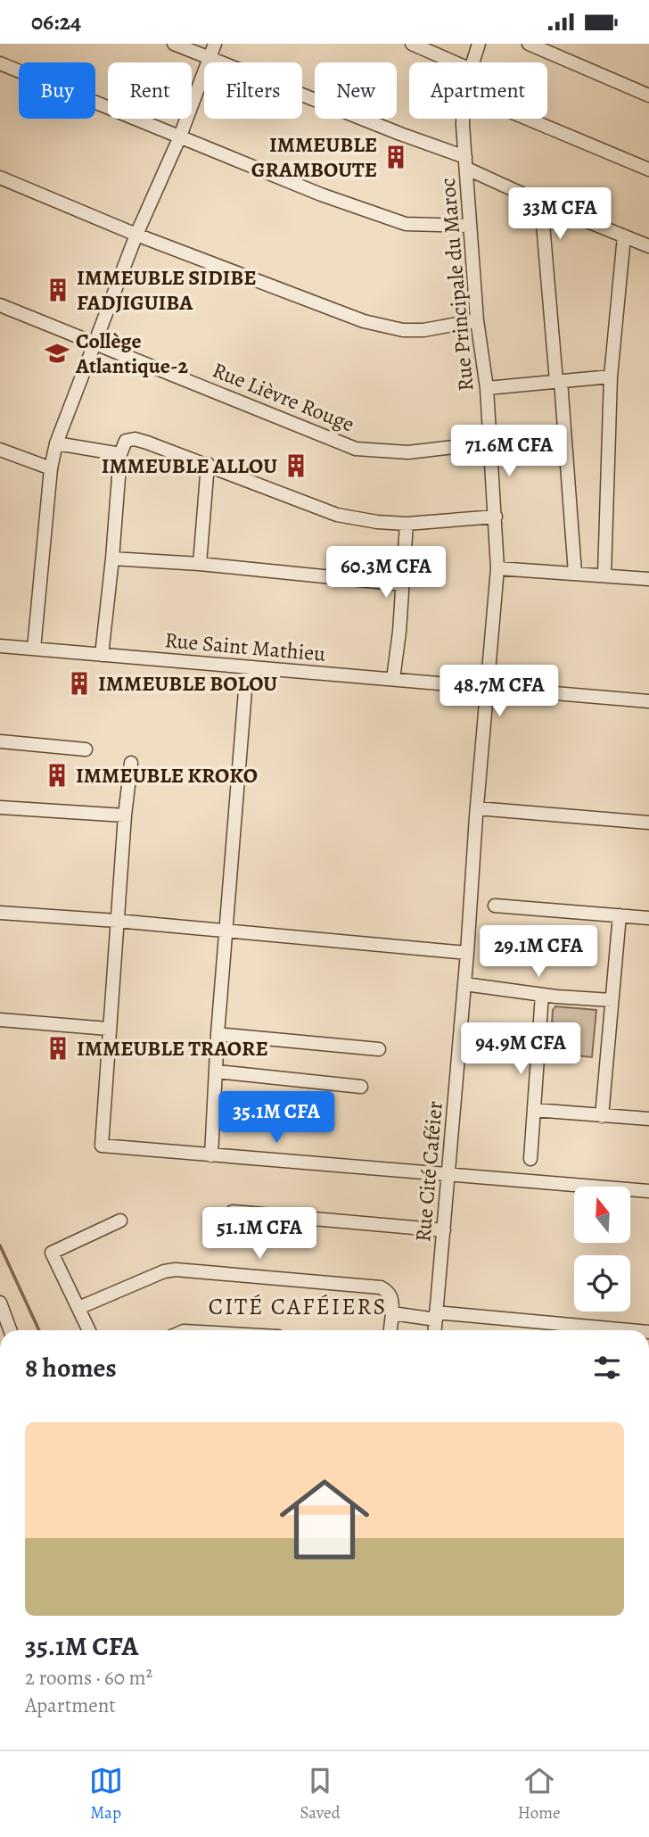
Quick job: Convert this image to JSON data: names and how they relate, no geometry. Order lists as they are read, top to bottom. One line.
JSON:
{"streets":{"street":["Rue Principale du Maroc","Rue Lièvre Rouge","Rue Saint Mathieu","Rue Cité Caféier"]},"crossings":[["Rue Principale du Maroc","Rue Lièvre Rouge"],["Rue Principale du Maroc","Rue Saint Mathieu"],["Rue Principale du Maroc","Rue Cité Caféier"]],"districts":["CITÉ CAFÉIERS"],"places":{"building":["IMMEUBLE GRAMBOUTE","IMMEUBLE SIDIBE FADJIGUIBA","IMMEUBLE ALLOU","IMMEUBLE BOLOU","IMMEUBLE KROKO","IMMEUBLE TRAORE"],"school or university":["Collège Atlantique-2"]},"north":"top","page":{"status":"06:24","chip":["Buy","Rent","Filters","New","Apartment"],"price":["33M CFA","71.6M CFA","60.3M CFA","48.7M CFA","29.1M CFA","94.9M CFA","35.1M CFA","51.1M CFA"],"heading":"8 homes","list":[{"name":"35.1M CFA","note":"2 rooms · 60 m² · Apartment"}],"tabs":["Map","Saved","Home"]}}
